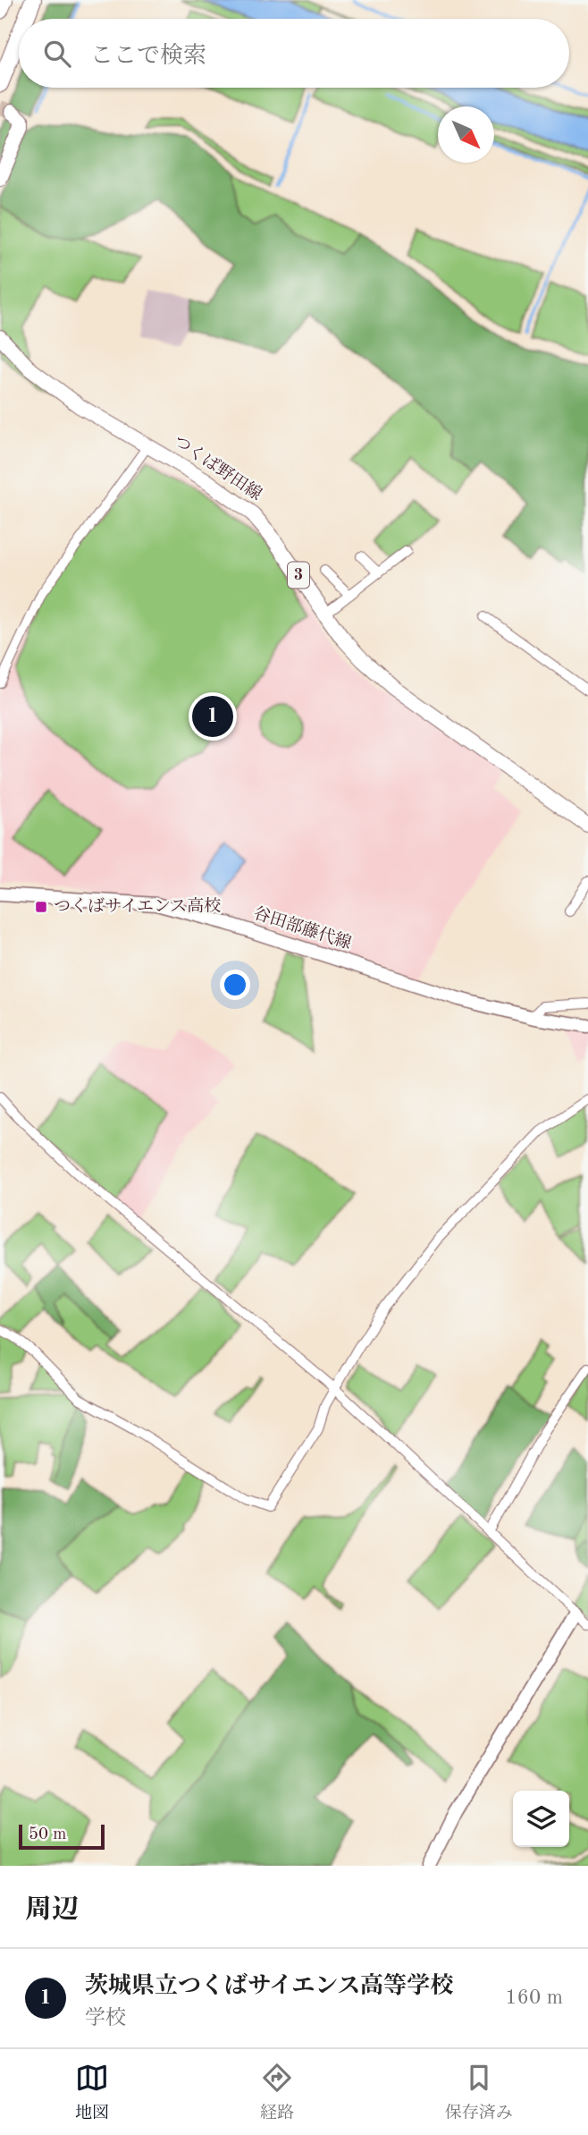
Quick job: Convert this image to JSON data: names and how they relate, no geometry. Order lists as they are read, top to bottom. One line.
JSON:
{"streets":{"main road":["つくば野田線","3","谷田部藤代線"]},"places":{"transit":["つくばサイエンス高校"]},"scale_bar":"50 m","north":"bottom right","page":{"search":"ここで検索","pins":"1","scale":"50 m","heading":"周辺","list":[{"mark":"1","name":"茨城県立つくばサイエンス高等学校","note":"学校","value":"160 m"}],"nav":["地図","経路","保存済み"]}}
